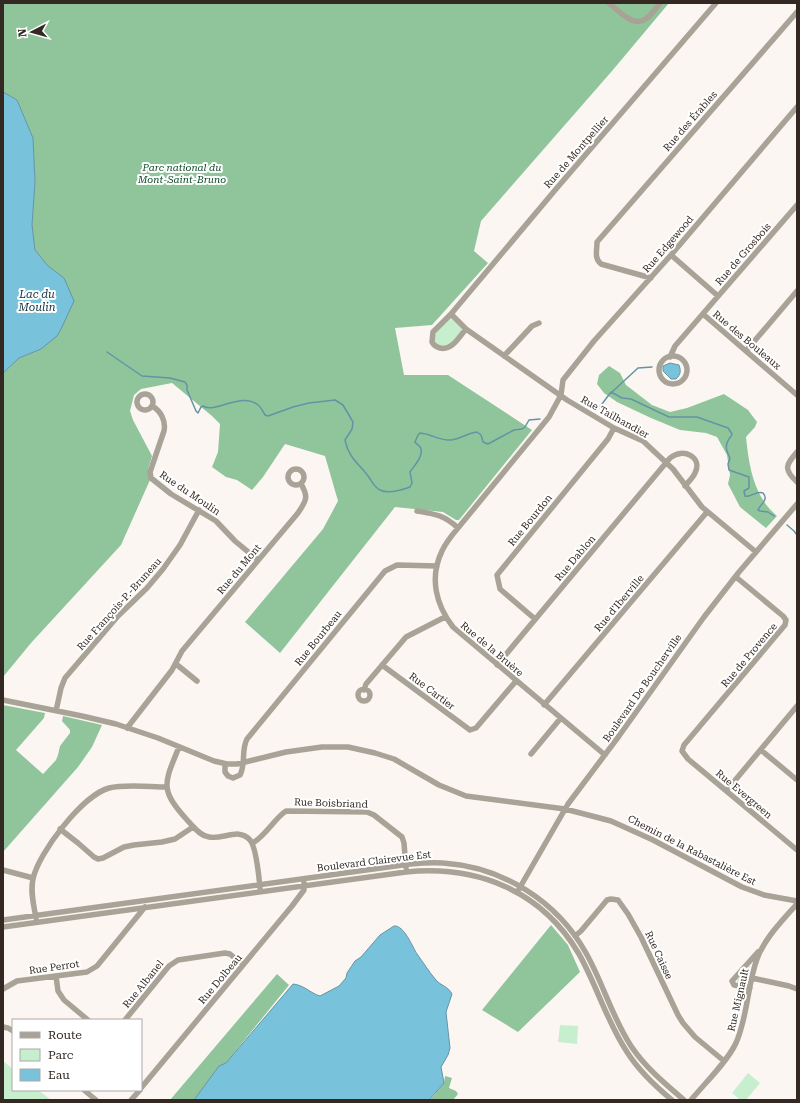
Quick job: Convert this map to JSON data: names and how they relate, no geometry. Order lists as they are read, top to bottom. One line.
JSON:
{"streets":{"street":["Rue des Érables","Rue de Montpellier","Rue Edgewood","Rue de Grosbois","Rue des Bouleaux","Rue Tailhandier","Rue du Moulin","Rue Bourdon","Rue Dablon","Rue du Mont","Rue d'Iberville","Rue François-P.-Bruneau","Rue Bourbeau","Rue de la Bruère","Rue de Provence","Boulevard De Boucherville","Rue Cartier","Rue Evergreen","Rue Boisbriand","Chemin de la Rabastalière Est","Boulevard Clairevue Est","Rue Caisse","Rue Perrot","Rue Dolbeau","Rue Albanel","Rue Mignault"]},"crossings":[["Rue des Érables","Rue Edgewood"],["Rue de Montpellier","Rue Tailhandier"],["Rue Edgewood","Rue Tailhandier"],["Rue Edgewood","Rue de la Bruère"],["Rue de Grosbois","Rue des Bouleaux"],["Rue Tailhandier","Rue Bourdon"],["Rue Tailhandier","Rue Dablon"],["Rue Tailhandier","Rue d'Iberville"],["Rue Tailhandier","Rue de la Bruère"],["Rue Tailhandier","Boulevard De Boucherville"],["Rue du Moulin","Rue du Mont"],["Rue du Moulin","Rue François-P.-Bruneau"],["Rue Bourdon","Rue Dablon"],["Rue Dablon","Rue de la Bruère"],["Rue du Mont","Chemin de la Rabastalière Est"],["Rue d'Iberville","Rue de la Bruère"],["Rue François-P.-Bruneau","Chemin de la Rabastalière Est"],["Rue Bourbeau","Rue de la Bruère"],["Rue Bourbeau","Chemin de la Rabastalière Est"],["Rue de la Bruère","Boulevard De Boucherville"],["Rue de la Bruère","Rue Cartier"],["Rue de Provence","Boulevard De Boucherville"],["Rue de Provence","Rue Evergreen"],["Boulevard De Boucherville","Chemin de la Rabastalière Est"],["Boulevard De Boucherville","Boulevard Clairevue Est"],["Rue Boisbriand","Boulevard Clairevue Est"],["Chemin de la Rabastalière Est","Rue Mignault"],["Boulevard Clairevue Est","Rue Caisse"],["Boulevard Clairevue Est","Rue Perrot"],["Boulevard Clairevue Est","Rue Dolbeau"],["Rue Caisse","Rue Mignault"],["Rue Dolbeau","Rue Albanel"]],"water":["Lac du Moulin"],"parks":["Parc national du Mont-Saint-Bruno"],"legend":["Route","Parc","Eau"],"north":"left"}
